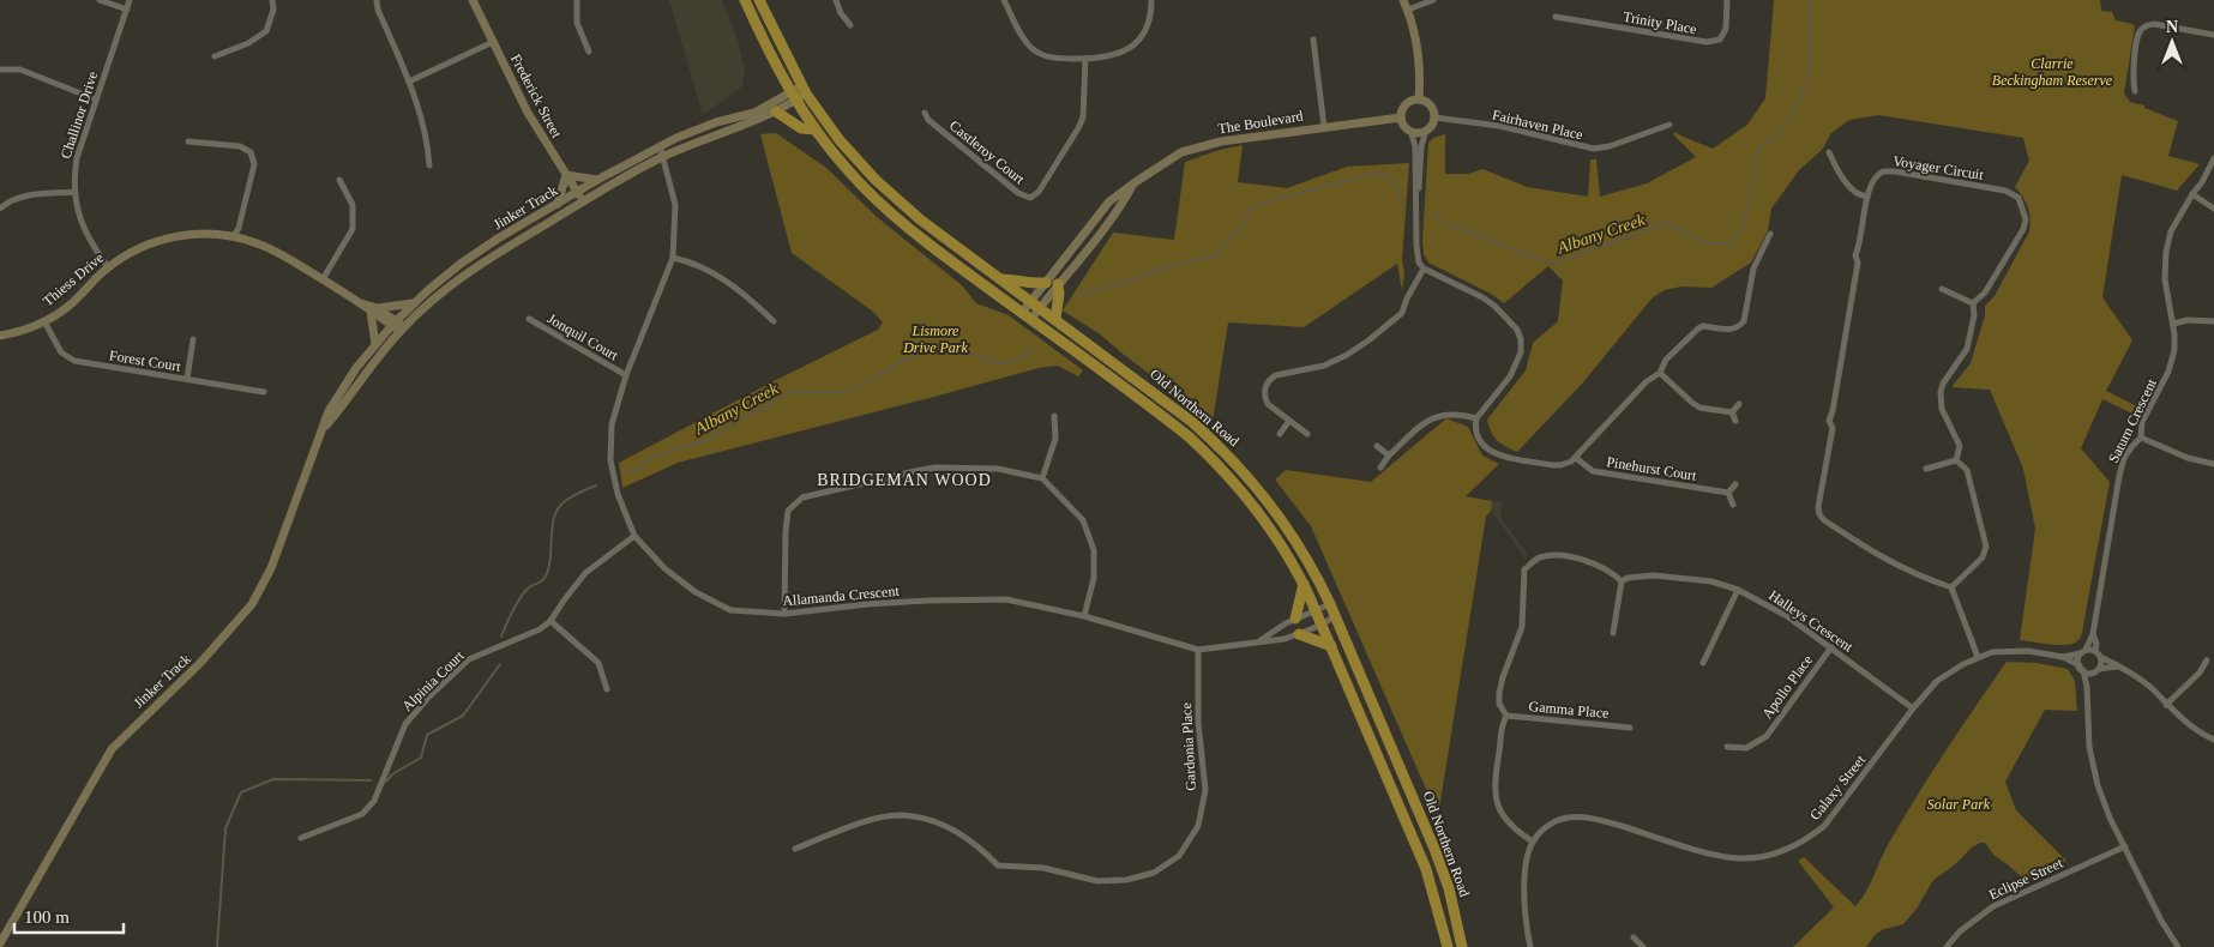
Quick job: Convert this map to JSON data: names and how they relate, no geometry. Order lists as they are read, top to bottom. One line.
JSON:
{"streets":{"highway":["Old Northern Road"],"street":["Trinity Place","Frederick Street","Challinor Drive","The Boulevard","Fairhaven Place","Castleroy Court","Voyager Circuit","Jinker Track","Thiess Drive","Jonquil Court","Forest Court","Saturn Crescent","Pinehurst Court","Allamanda Crescent","Halleys Crescent","Alpinia Court","Apollo Place","Gamma Place","Gardonia Place","Galaxy Street","Eclipse Street"]},"crossings":[["Frederick Street","Jinker Track"],["Challinor Drive","Thiess Drive"],["The Boulevard","Fairhaven Place"],["The Boulevard","Old Northern Road"],["Jinker Track","Thiess Drive"],["Jinker Track","Old Northern Road"],["Jinker Track","Allamanda Crescent"],["Thiess Drive","Forest Court"],["Jonquil Court","Allamanda Crescent"],["Old Northern Road","Allamanda Crescent"],["Saturn Crescent","Galaxy Street"],["Allamanda Crescent","Alpinia Court"],["Allamanda Crescent","Gardonia Place"],["Halleys Crescent","Apollo Place"],["Halleys Crescent","Galaxy Street"]],"districts":["BRIDGEMAN WOOD"],"water":["Albany Creek"],"parks":["Clarrie Beckingham Reserve","Lismore Drive Park","Solar Park"],"scale_bar":"100 m","north":"top"}
